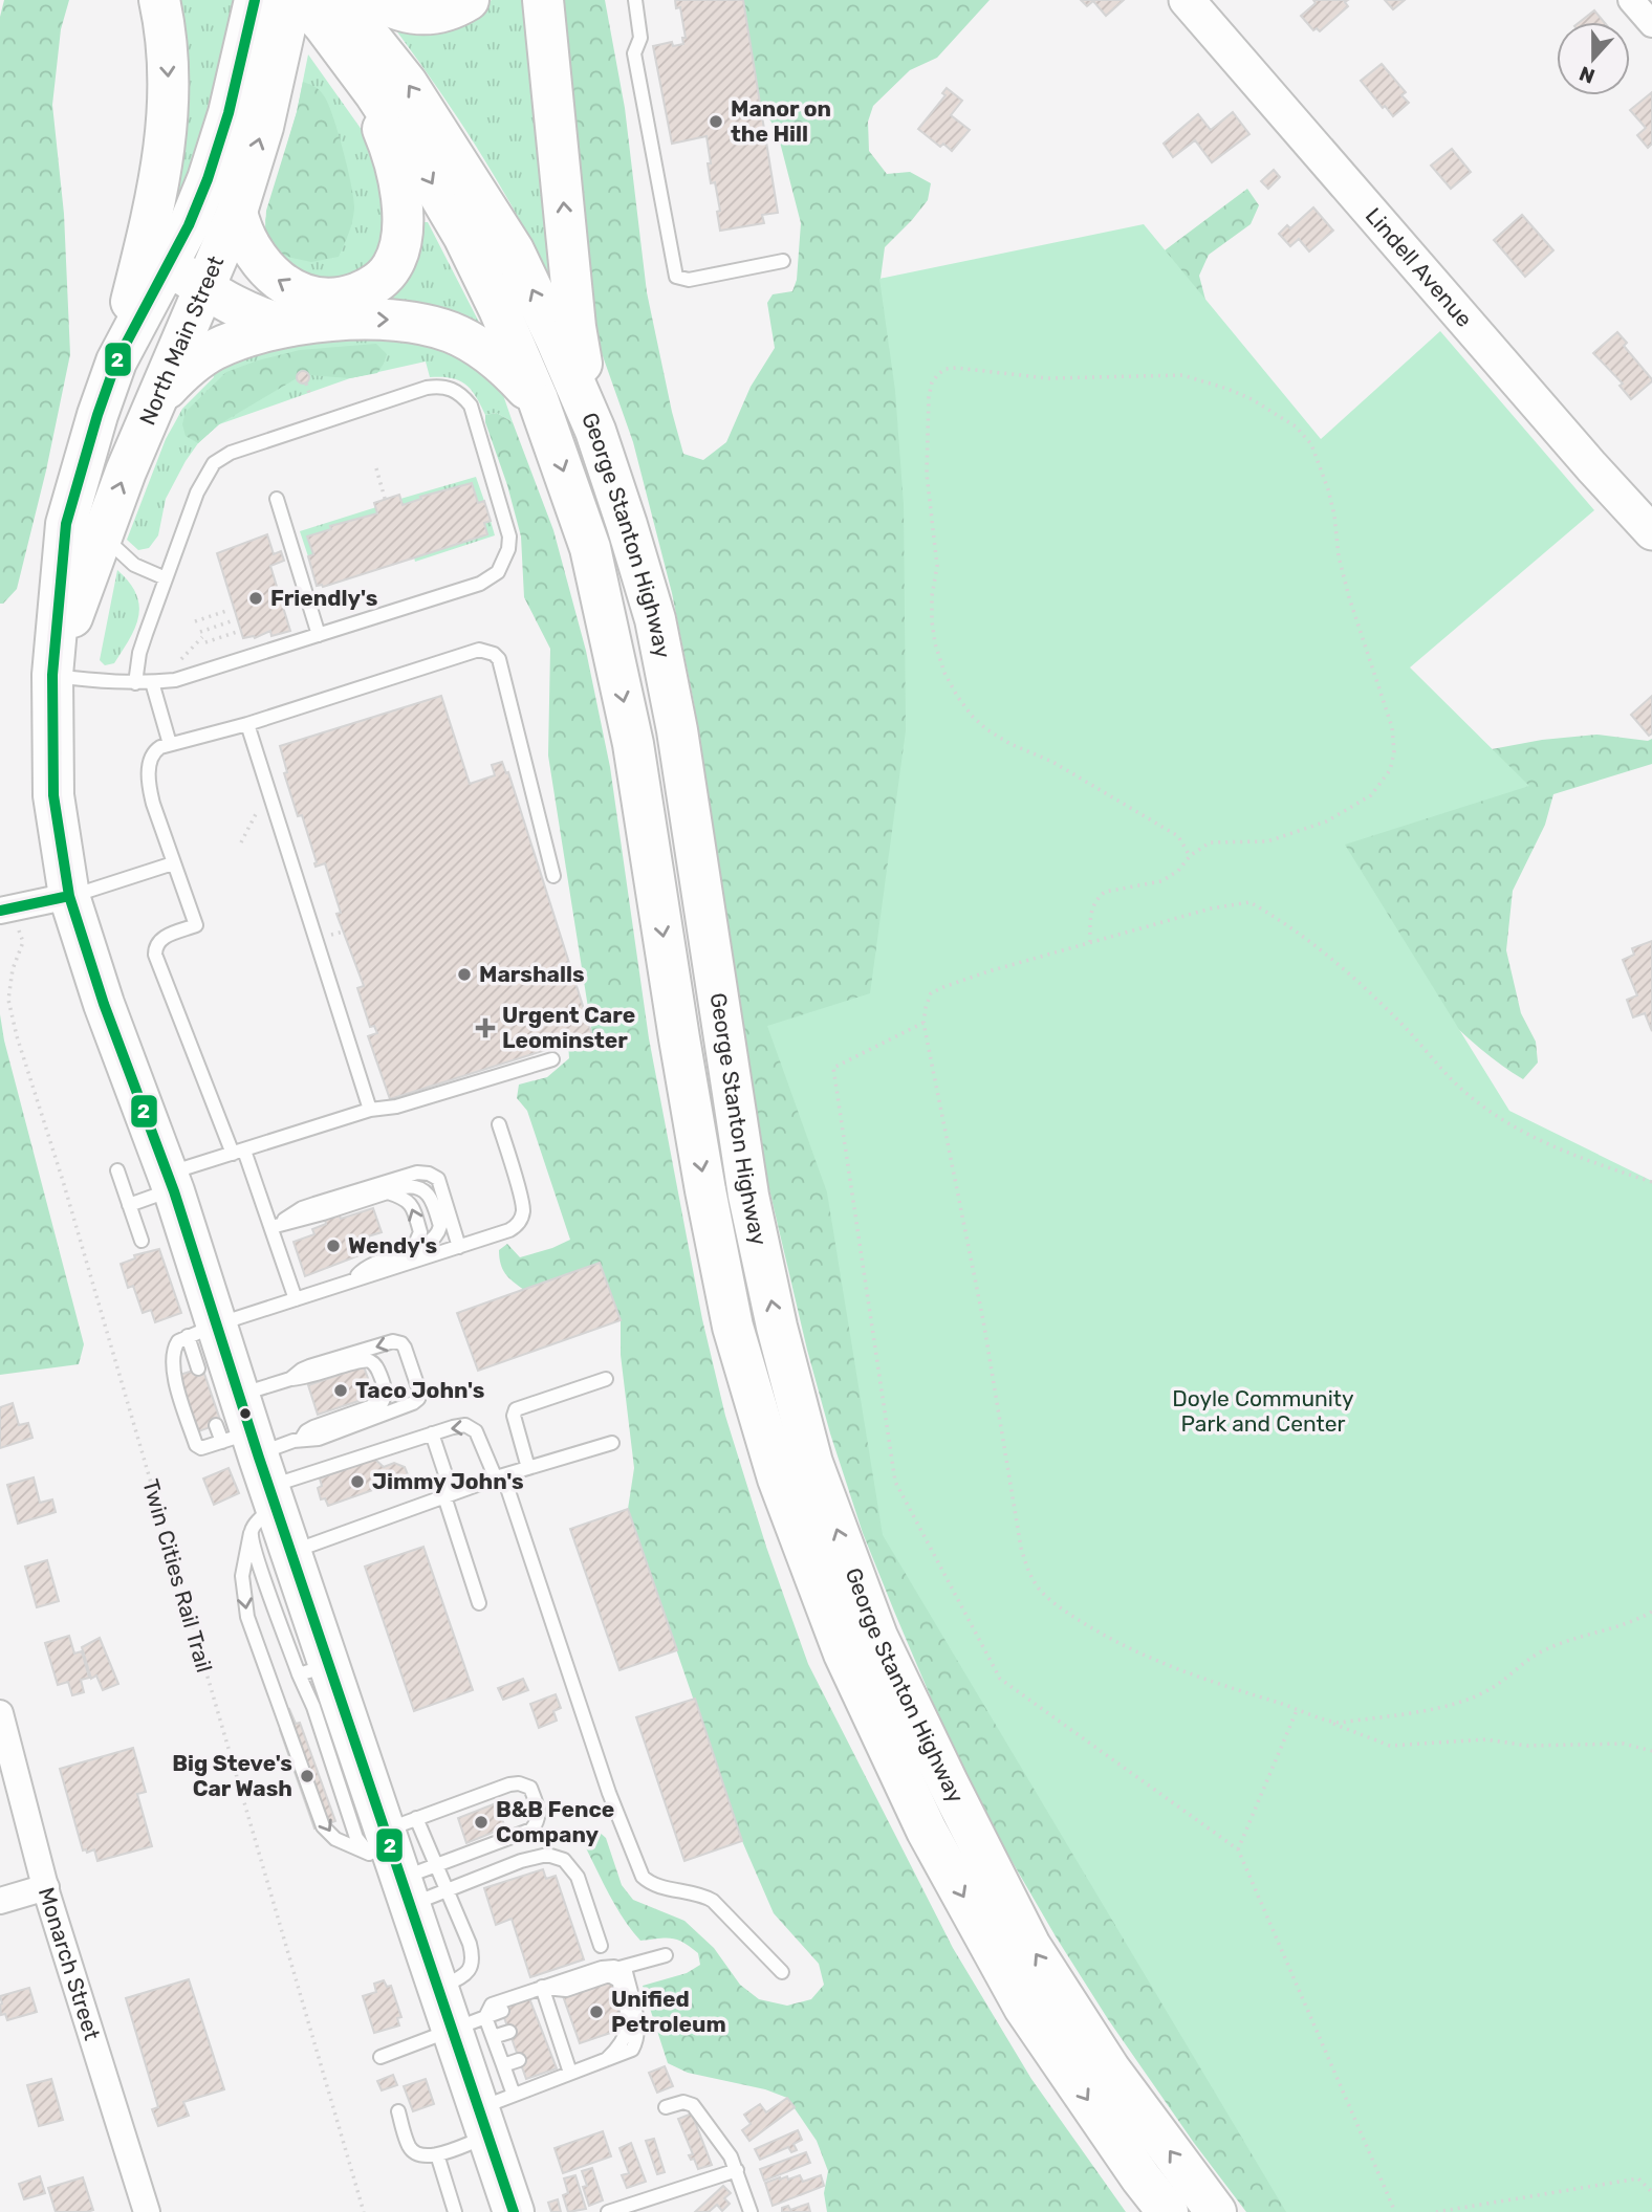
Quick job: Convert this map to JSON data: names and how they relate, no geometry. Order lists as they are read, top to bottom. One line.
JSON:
{"streets":{"highway":["North Main Street","George Stanton Highway"],"street":["Lindell Avenue","Monarch Street"],"path":["Twin Cities Rail Trail"]},"parks":["Doyle Community Park and Center"],"places":{"other":["Manor on the Hill","Friendly's","Marshalls","Wendy's","Taco John's","Jimmy John's","Big Steve's Car Wash","B&B Fence Company","Unified Petroleum"],"health":["Urgent Care Leominster"]},"lines":["transit line 2"],"north":"bottom"}
